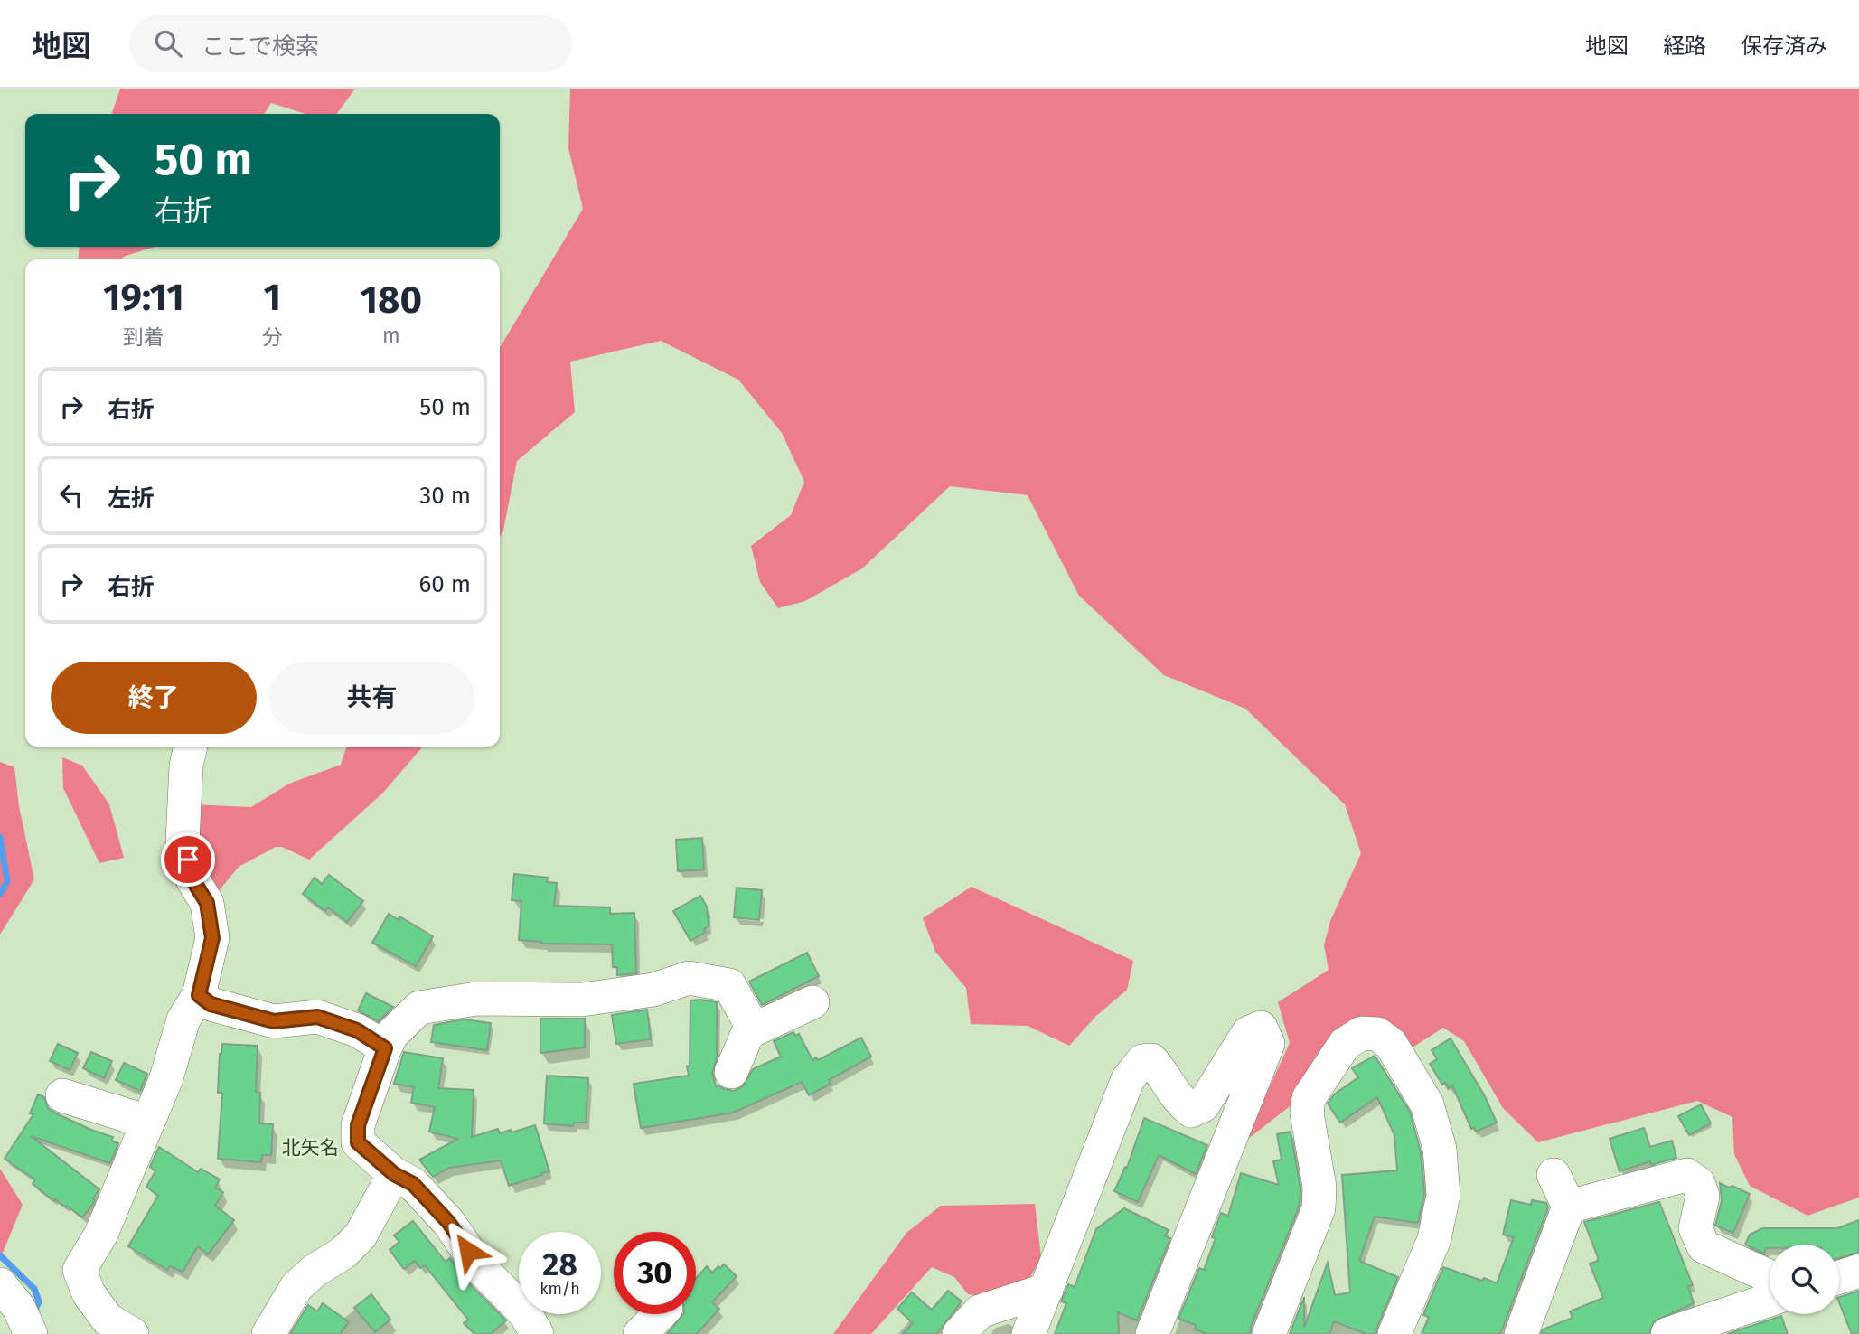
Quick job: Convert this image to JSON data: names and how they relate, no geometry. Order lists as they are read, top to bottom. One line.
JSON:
{"districts":["北矢名"],"page":{"header":"地図","search":"ここで検索","nav":["地図","経路","保存済み"],"turn":["50 m","右折"],"eta":["19:11","到着","1","分","180","m"],"list":[{"name":"右折","value":"50 m"},{"name":"左折","value":"30 m"},{"name":"右折","value":"60 m"}],"buttons":["終了","共有"],"speed":"28 km/h","limit":"30"}}
